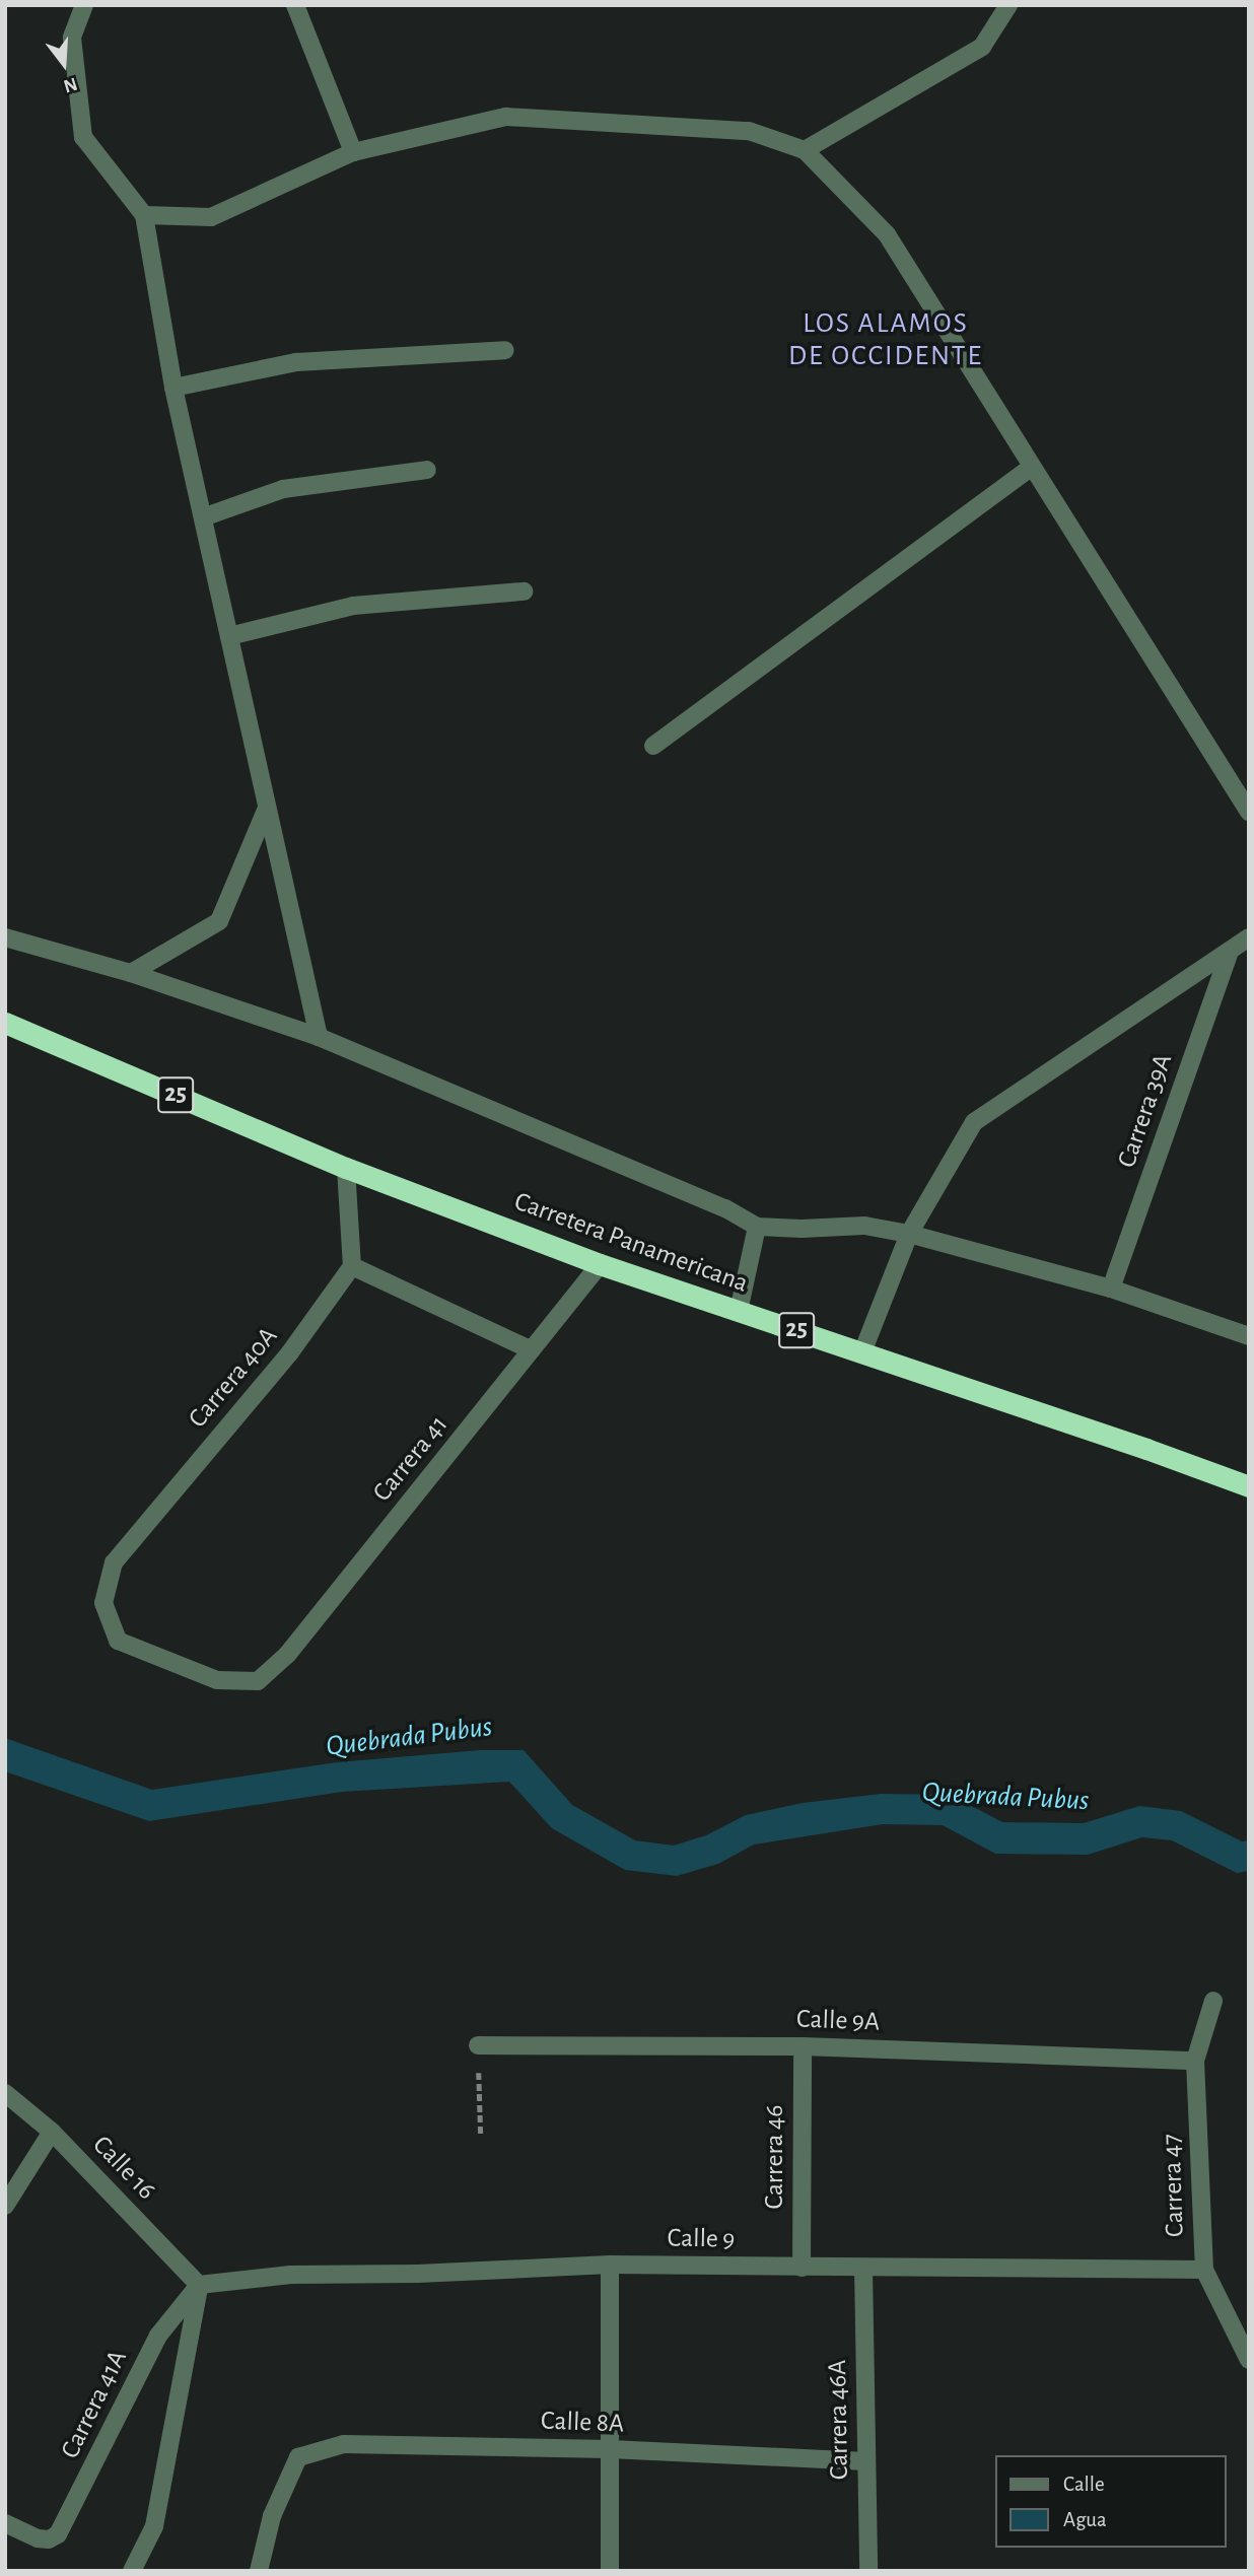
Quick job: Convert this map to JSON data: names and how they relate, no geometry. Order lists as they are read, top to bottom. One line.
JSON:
{"streets":{"highway":["25","Carretera Panamericana"],"street":["Carrera 39A","Carrera 40A","Carrera 41","Calle 9A","Carrera 46","Calle 16","Carrera 47","Calle 9","Carrera 41A","Carrera 46A","Calle 8A"]},"crossings":[["Carretera Panamericana","Carrera 41"],["Carrera 40A","Carrera 41"],["Calle 9A","Carrera 46"],["Calle 9A","Carrera 47"],["Carrera 46","Calle 9"],["Calle 16","Calle 9"],["Calle 16","Carrera 41A"],["Carrera 47","Calle 9"],["Calle 9","Carrera 41A"],["Calle 9","Carrera 46A"],["Carrera 46A","Calle 8A"]],"districts":["LOS ALAMOS DE OCCIDENTE"],"water":["Quebrada Pubus"],"legend":["Calle","Agua"],"north":"bottom"}
